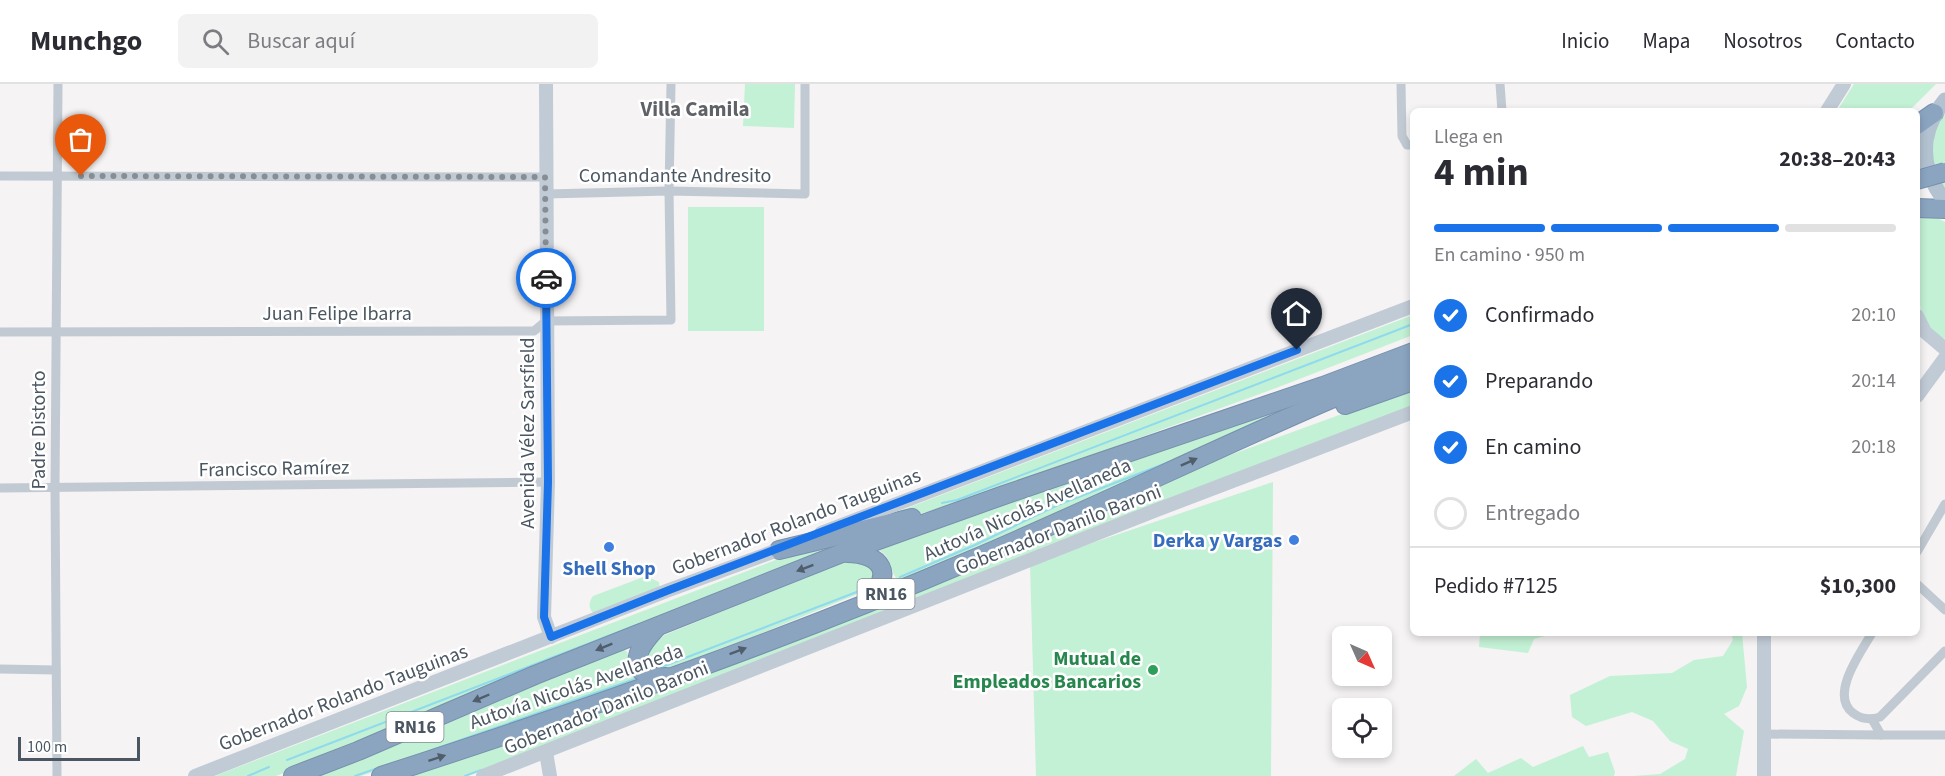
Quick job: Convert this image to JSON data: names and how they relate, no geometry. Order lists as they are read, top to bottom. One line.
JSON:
{"streets":{"highway":["Autovía Nicolás Avellaneda","RN16"],"street":["Comandante Andresito","Juan Felipe Ibarra","Padre Distorto","Avenida Vélez Sarsfield","Francisco Ramírez","Gobernador Rolando Tauguinas","Gobernador Danilo Baroni"]},"crossings":[["Comandante Andresito","Juan Felipe Ibarra"],["Comandante Andresito","Avenida Vélez Sarsfield"],["Juan Felipe Ibarra","Padre Distorto"],["Juan Felipe Ibarra","Avenida Vélez Sarsfield"],["Padre Distorto","Francisco Ramírez"],["Avenida Vélez Sarsfield","Francisco Ramírez"],["Avenida Vélez Sarsfield","Gobernador Rolando Tauguinas"]],"districts":["Villa Camila"],"places":["Derka y Vargas","Shell Shop","Mutual de Empleados Bancarios"],"scale_bar":"100 m","north":"bottom right","page":{"header":"Munchgo","search":"Buscar aquí","nav":["Inicio","Mapa","Nosotros","Contacto"],"heading":["4 min","Llega en","20:38–20:43"],"panel":["Pedido #7125","$10,300"],"bar":"En camino · 950 m","list":[["Confirmado","20:10"],["Preparando","20:14"],["En camino","20:18"],"Entregado"],"scale":"100 m"}}
